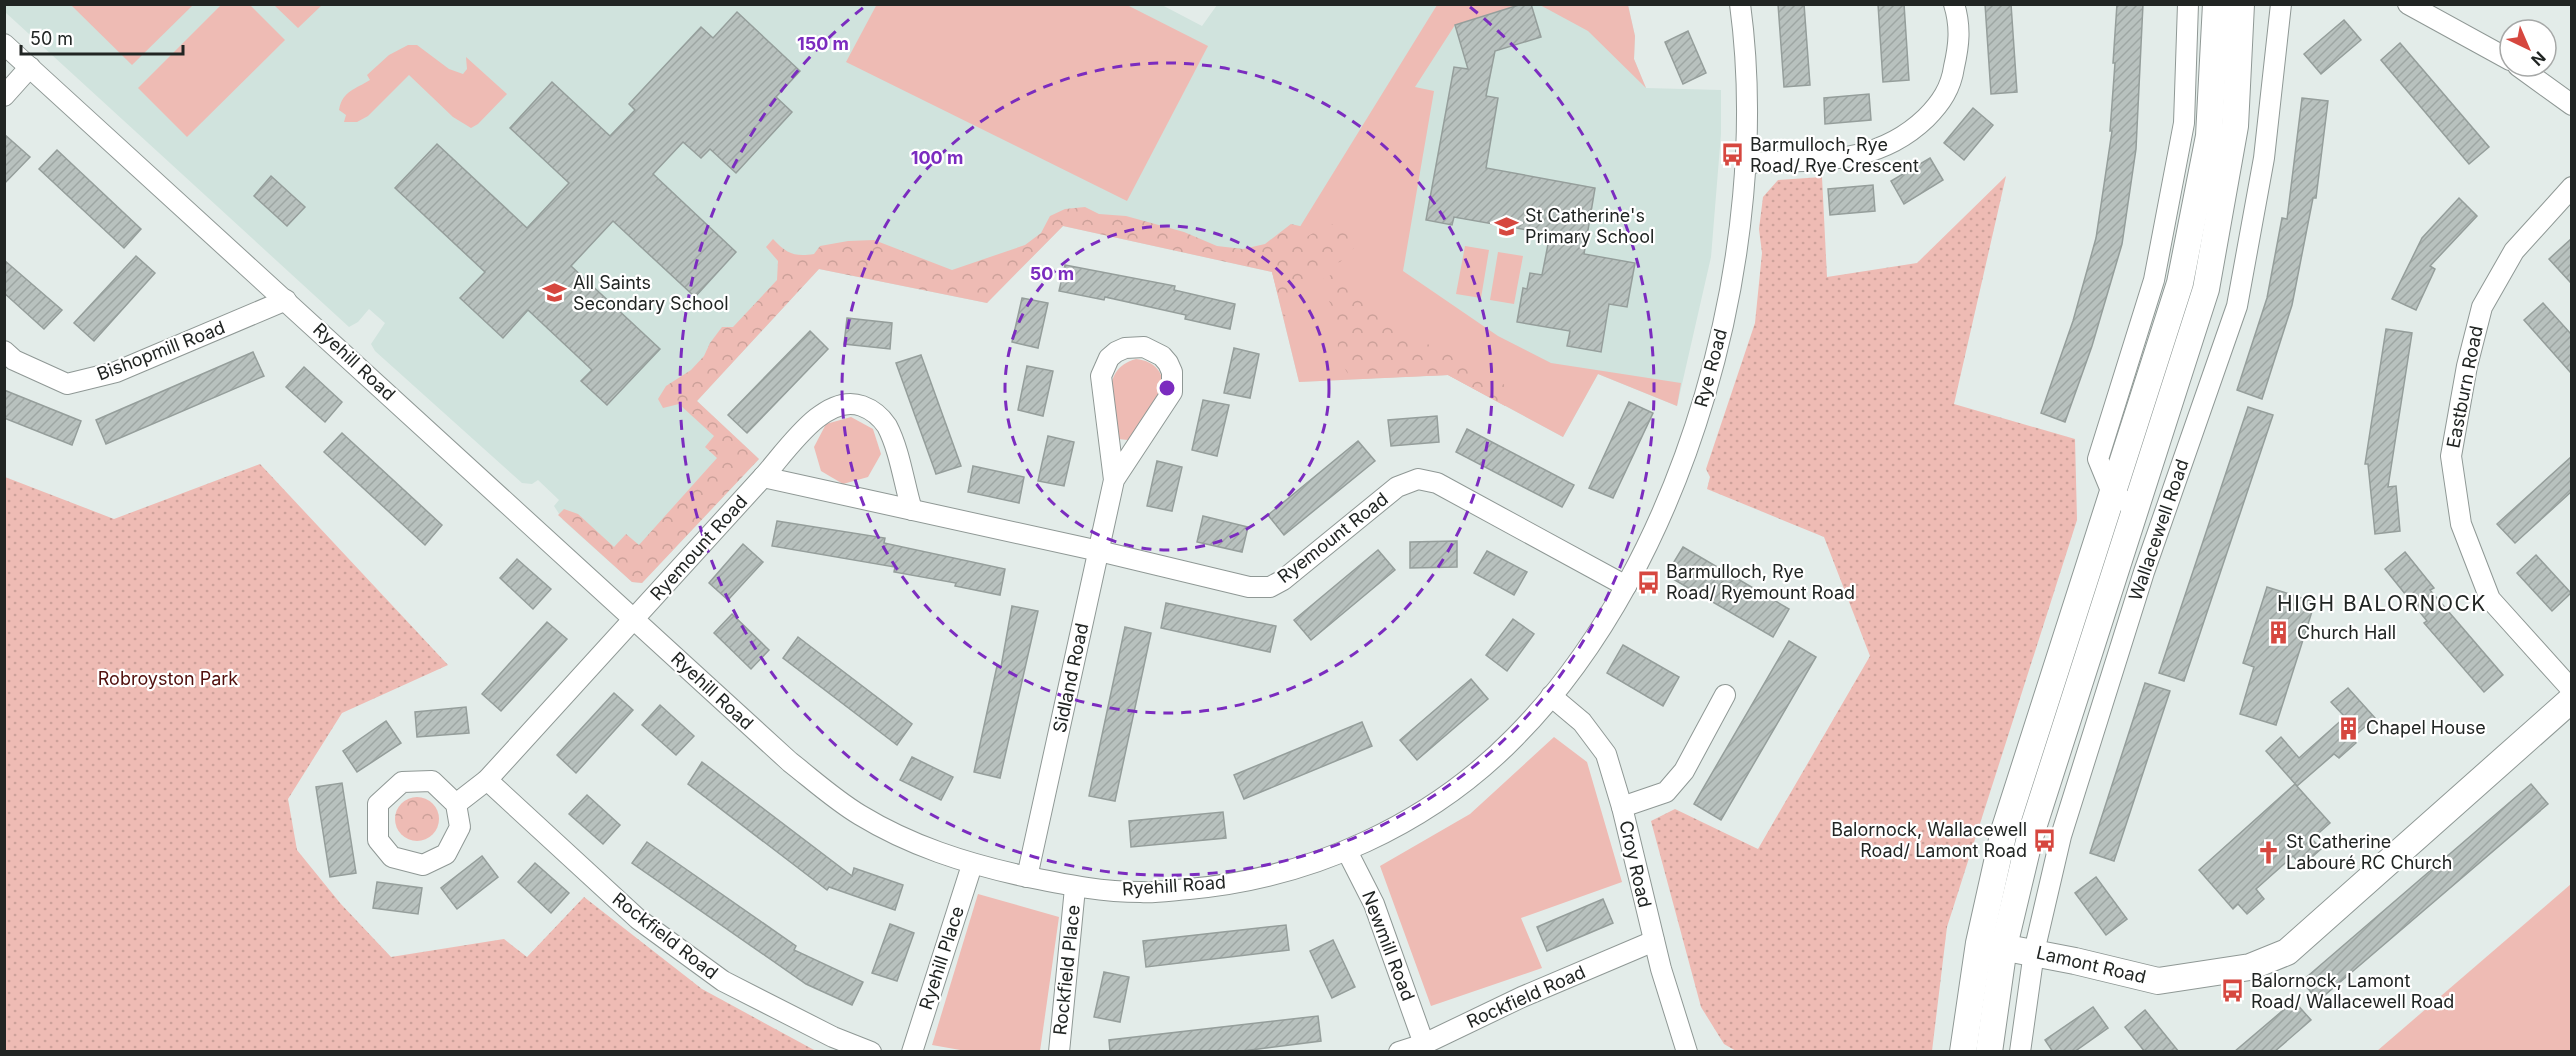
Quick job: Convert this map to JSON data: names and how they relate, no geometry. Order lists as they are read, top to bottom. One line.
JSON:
{"streets":{"street":["Bishopmill Road","Ryehill Road","Rye Road","Eastburn Road","Wallacewell Road","Ryemount Road","Sidland Road","Croy Road","Rockfield Road","Newmill Road","Ryehill Place","Lamont Road","Rockfield Place"]},"crossings":[["Bishopmill Road","Ryehill Road"],["Ryehill Road","Rye Road"],["Ryehill Road","Ryemount Road"],["Ryehill Road","Sidland Road"],["Ryehill Road","Croy Road"],["Ryehill Road","Newmill Road"],["Ryehill Road","Ryehill Place"],["Ryehill Road","Rockfield Place"],["Rye Road","Ryemount Road"],["Rye Road","Croy Road"],["Wallacewell Road","Lamont Road"],["Ryemount Road","Sidland Road"],["Croy Road","Rockfield Road"],["Rockfield Road","Newmill Road"]],"districts":["HIGH BALORNOCK"],"parks":["Robroyston Park"],"places":{"bus stop":["Barmulloch, Rye Road/ Rye Crescent","Barmulloch, Rye Road/ Ryemount Road","Balornock, Wallacewell Road/ Lamont Road","Balornock, Lamont Road/ Wallacewell Road"],"school or university":["St Catherine's Primary School","All Saints Secondary School"],"building":["Church Hall","Chapel House"],"church":["St Catherine Labouré RC Church"]},"scale_bar":"50 m","north":"bottom right","rings":["150 m","100 m","50 m"]}
